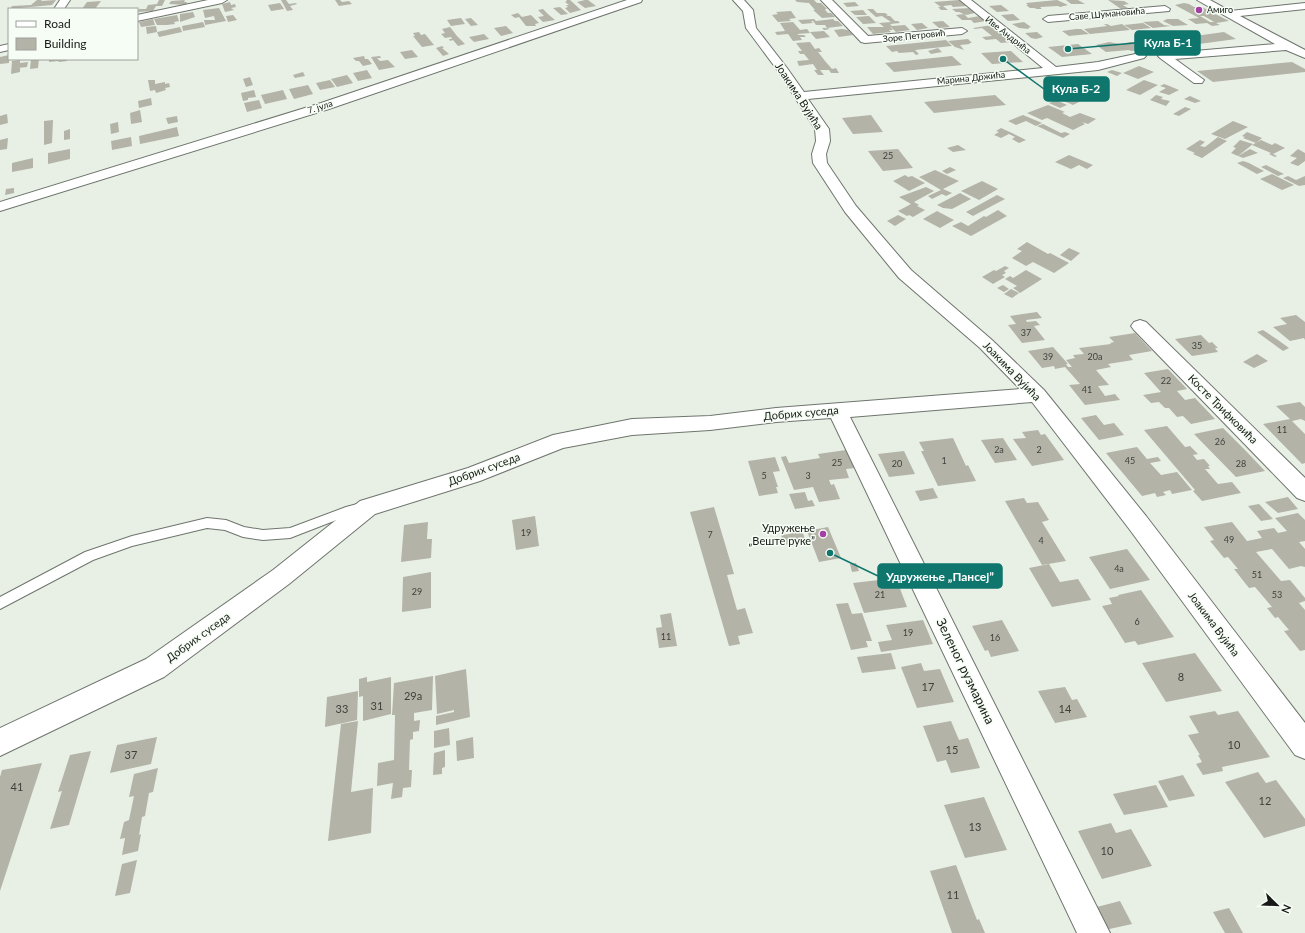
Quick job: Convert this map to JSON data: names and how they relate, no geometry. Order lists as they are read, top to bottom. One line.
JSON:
{"streets":{"street":["Саве Шумановића","Иве Андрића","Зоре Петровић","Марина Држића","Јоакима Вујића","7. јула","Косте Трифковића","Добрих суседа","Зеленог рузмарина"]},"crossings":[["Иве Андрића","Марина Држића"],["Марина Држића","Јоакима Вујића"],["Јоакима Вујића","Добрих суседа"],["Добрих суседа","Зеленог рузмарина"]],"places":["Амиго","Кула Б-1","Кула Б-2","Удружење „Веште руке”","Удружење „Пансеј”"],"house_numbers":["25","37","35","39","20a","22","41","11","26","2a","2","1","45","25","20","28","5","3","19","7","49","4","4a","51","29","21","53","6","19","11","16","8","17","29a","31","33","14","10","15","37","41","12","13","10","11"],"legend":["Road","Building"],"north":"bottom right"}
